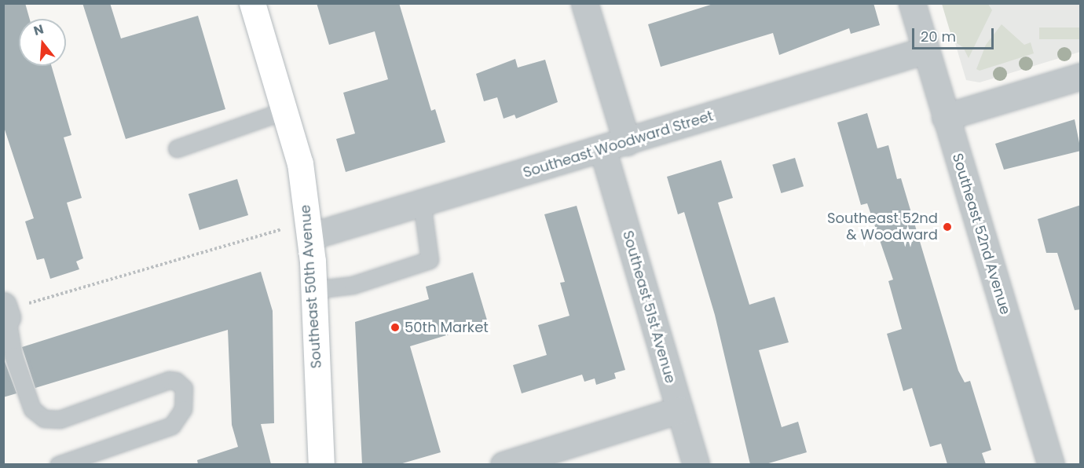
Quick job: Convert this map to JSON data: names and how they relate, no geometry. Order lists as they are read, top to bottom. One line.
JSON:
{"streets":{"main road":["Southeast 50th Avenue"],"street":["Southeast Woodward Street","Southeast 52nd Avenue","Southeast 51st Avenue"]},"crossings":[["Southeast Woodward Street","Southeast 52nd Avenue"],["Southeast Woodward Street","Southeast 50th Avenue"],["Southeast Woodward Street","Southeast 51st Avenue"]],"places":["Southeast 52nd & Woodward","50th Market"],"scale_bar":"20 m","north":"top"}
